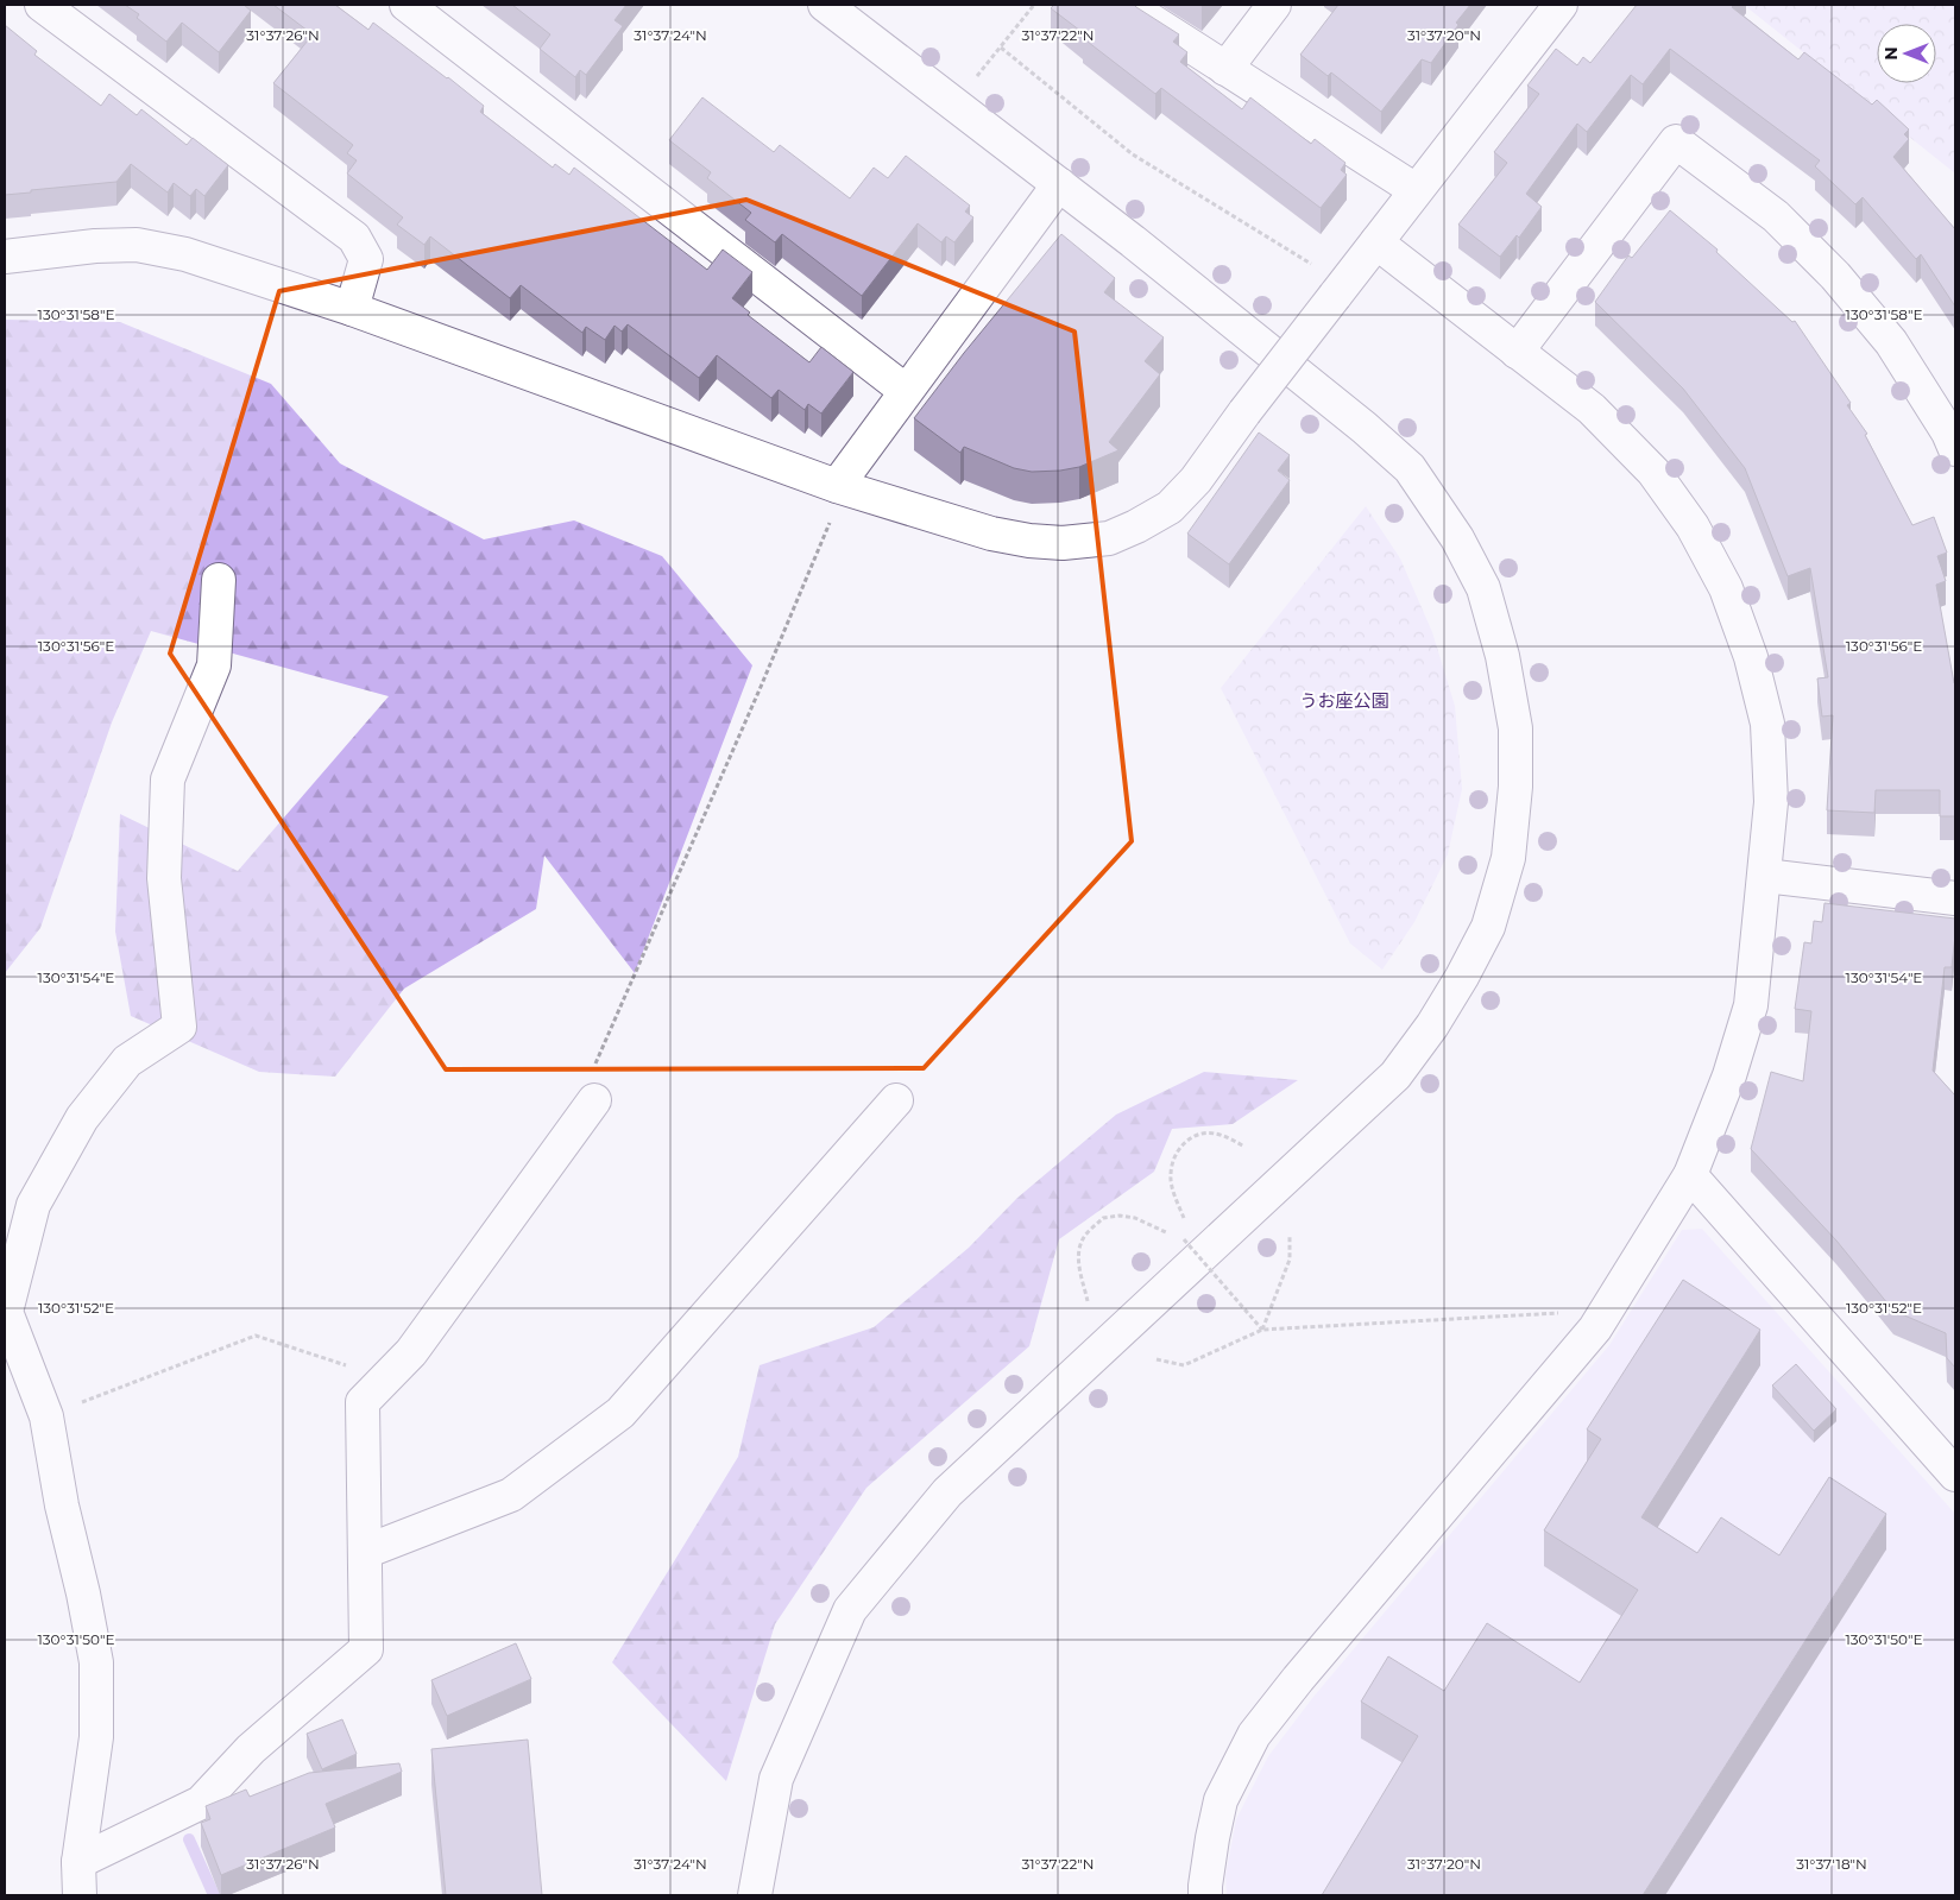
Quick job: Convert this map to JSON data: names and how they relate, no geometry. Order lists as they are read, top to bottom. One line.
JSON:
{"parks":["うお座公園"],"north":"left","coordinates":["31°37'26\"N","31°37'24\"N","31°37'22\"N","31°37'20\"N","130°31'58\"E","130°31'56\"E","130°31'54\"E","130°31'52\"E","130°31'50\"E","31°37'18\"N"]}
